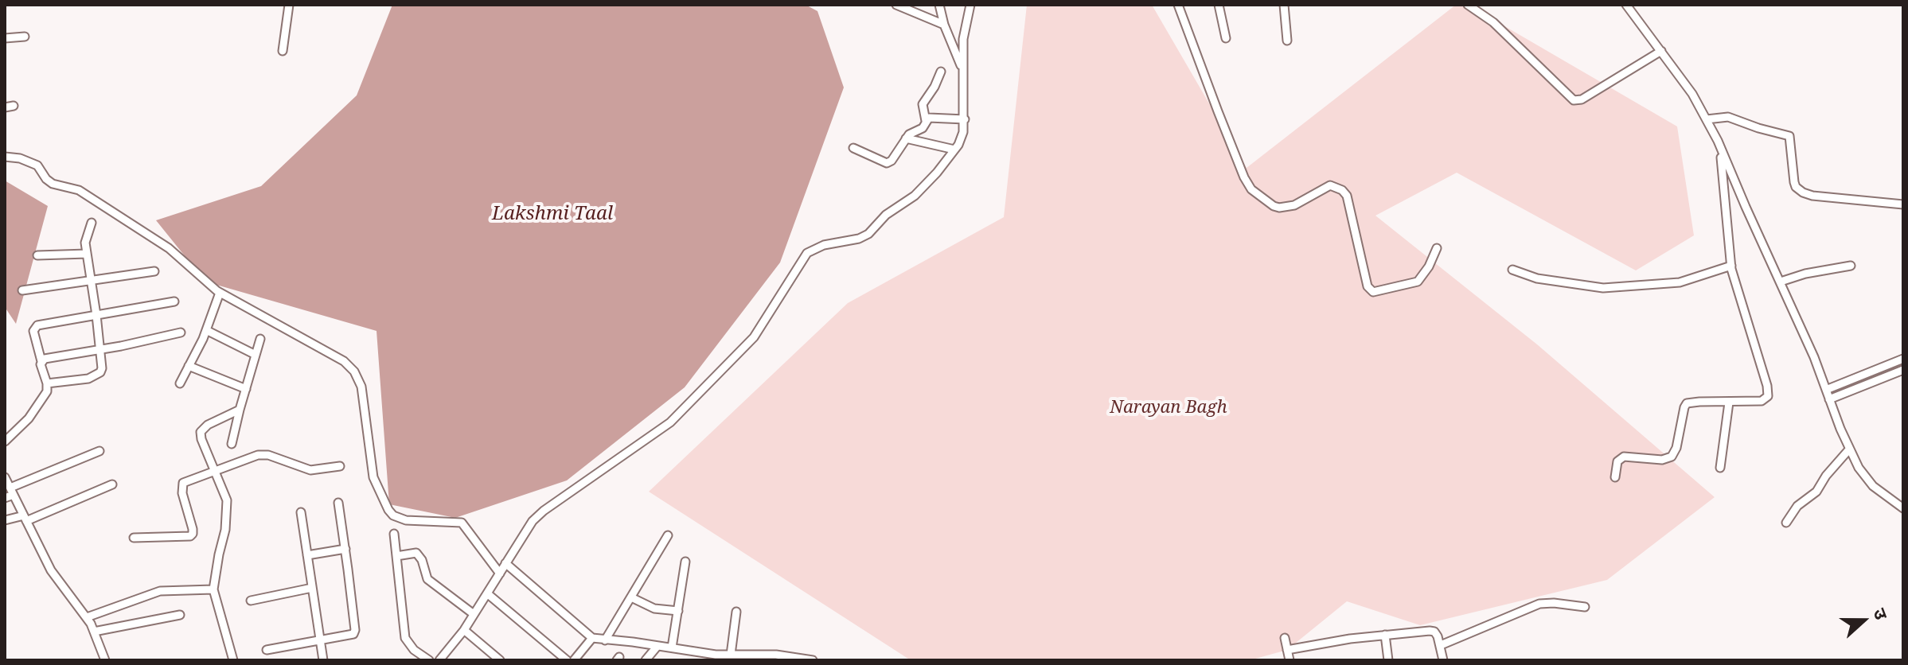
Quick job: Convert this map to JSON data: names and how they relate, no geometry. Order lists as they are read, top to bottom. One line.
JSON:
{"water":["Lakshmi Taal"],"parks":["Narayan Bagh"],"north":"right"}
